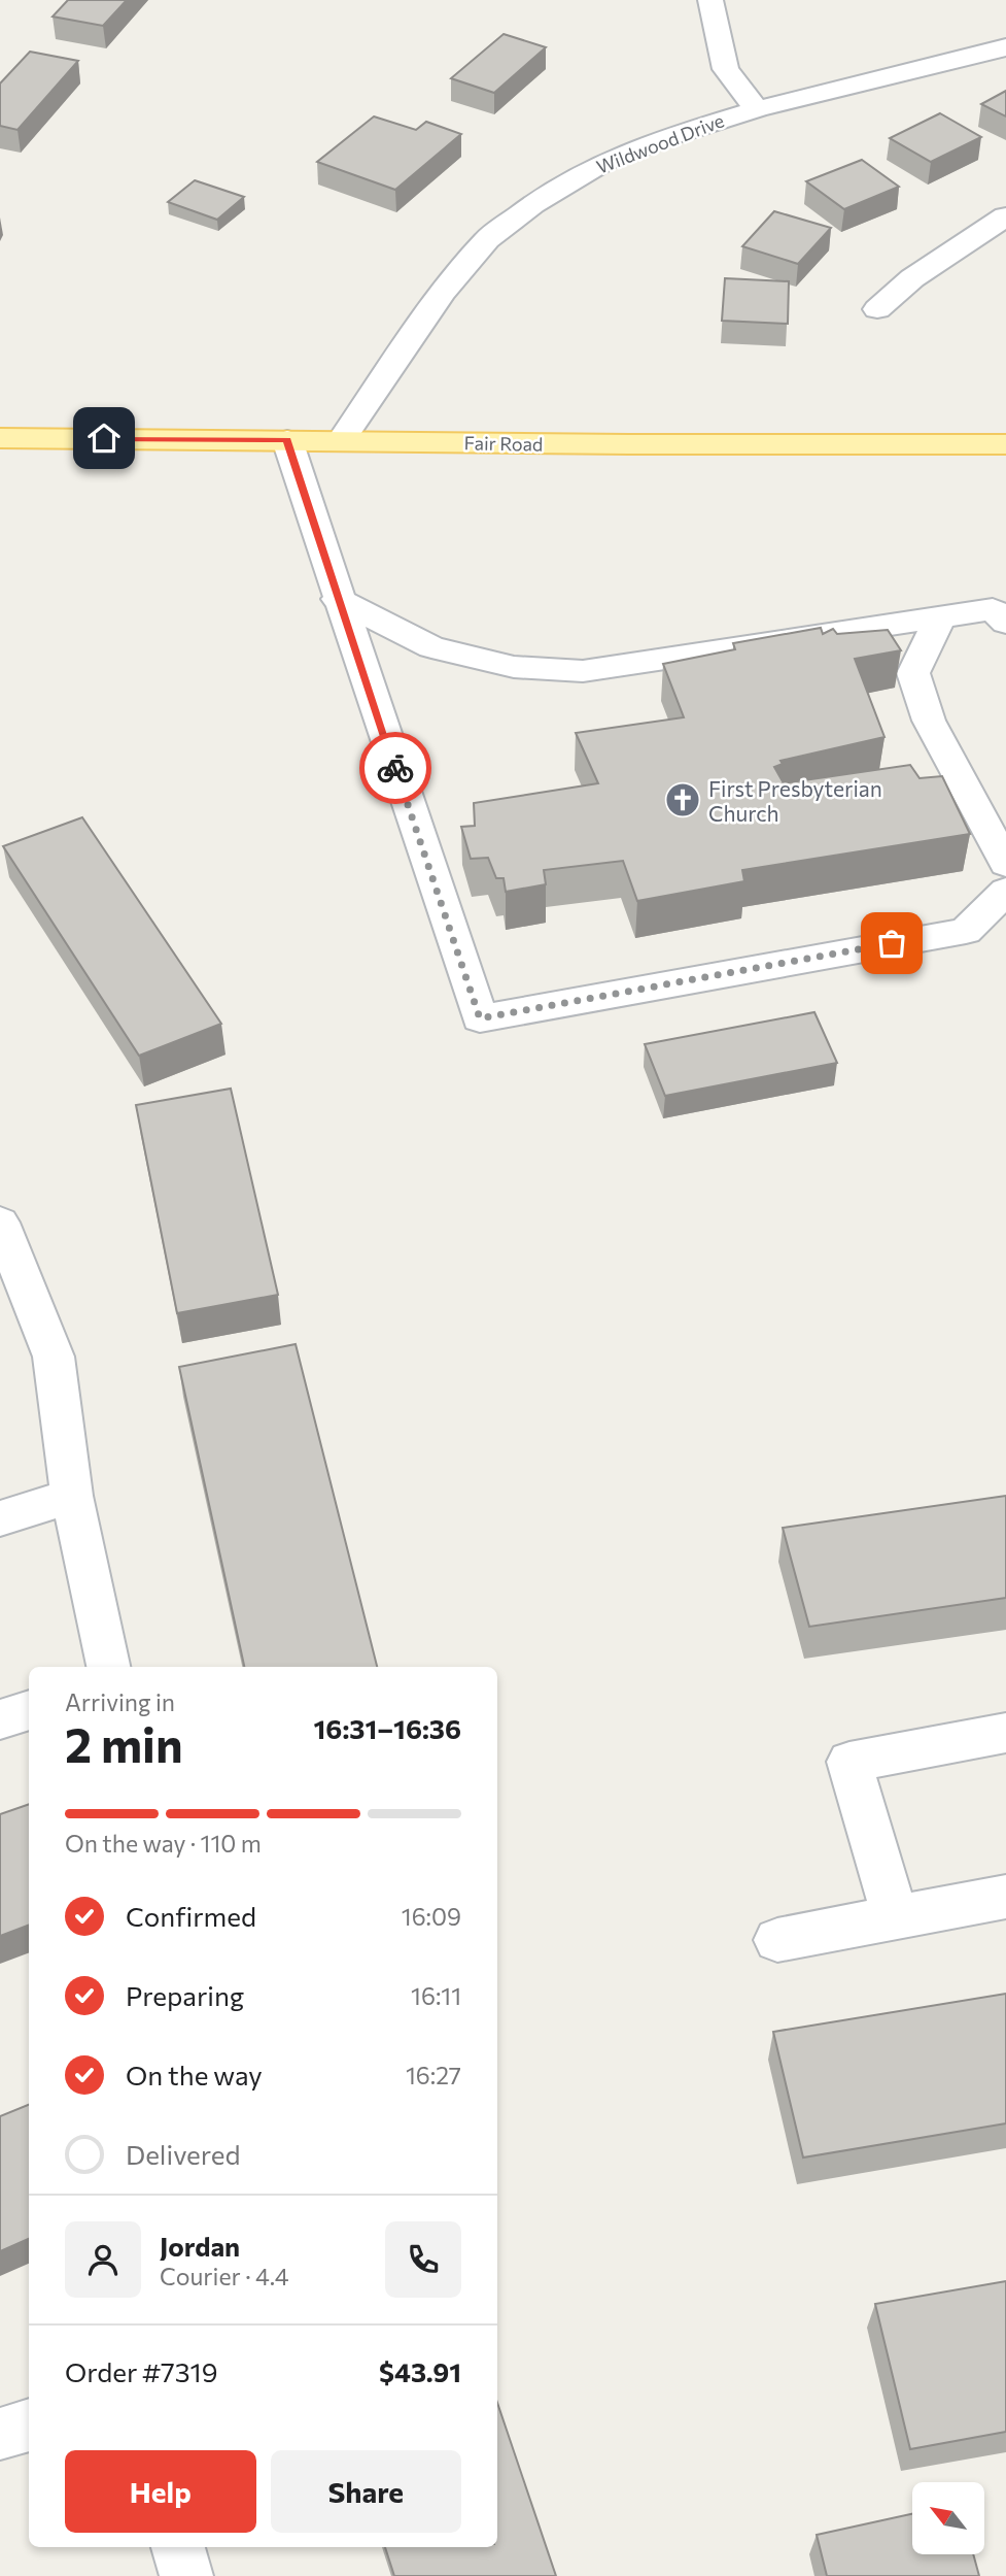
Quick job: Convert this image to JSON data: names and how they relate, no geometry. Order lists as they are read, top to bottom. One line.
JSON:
{"streets":{"main road":["Fair Road"],"street":["Wildwood Drive"]},"crossings":[["Wildwood Drive","Fair Road"]],"places":{"church":["First Presbyterian Church"]},"north":"top left","page":{"heading":["2 min","Arriving in","16:31–16:36"],"panel":["Jordan","Courier · 4.4","Order #7319","$43.91"],"bar":"On the way · 110 m","list":[["Confirmed","16:09"],["Preparing","16:11"],["On the way","16:27"],"Delivered"],"buttons":["Help","Share"]}}
